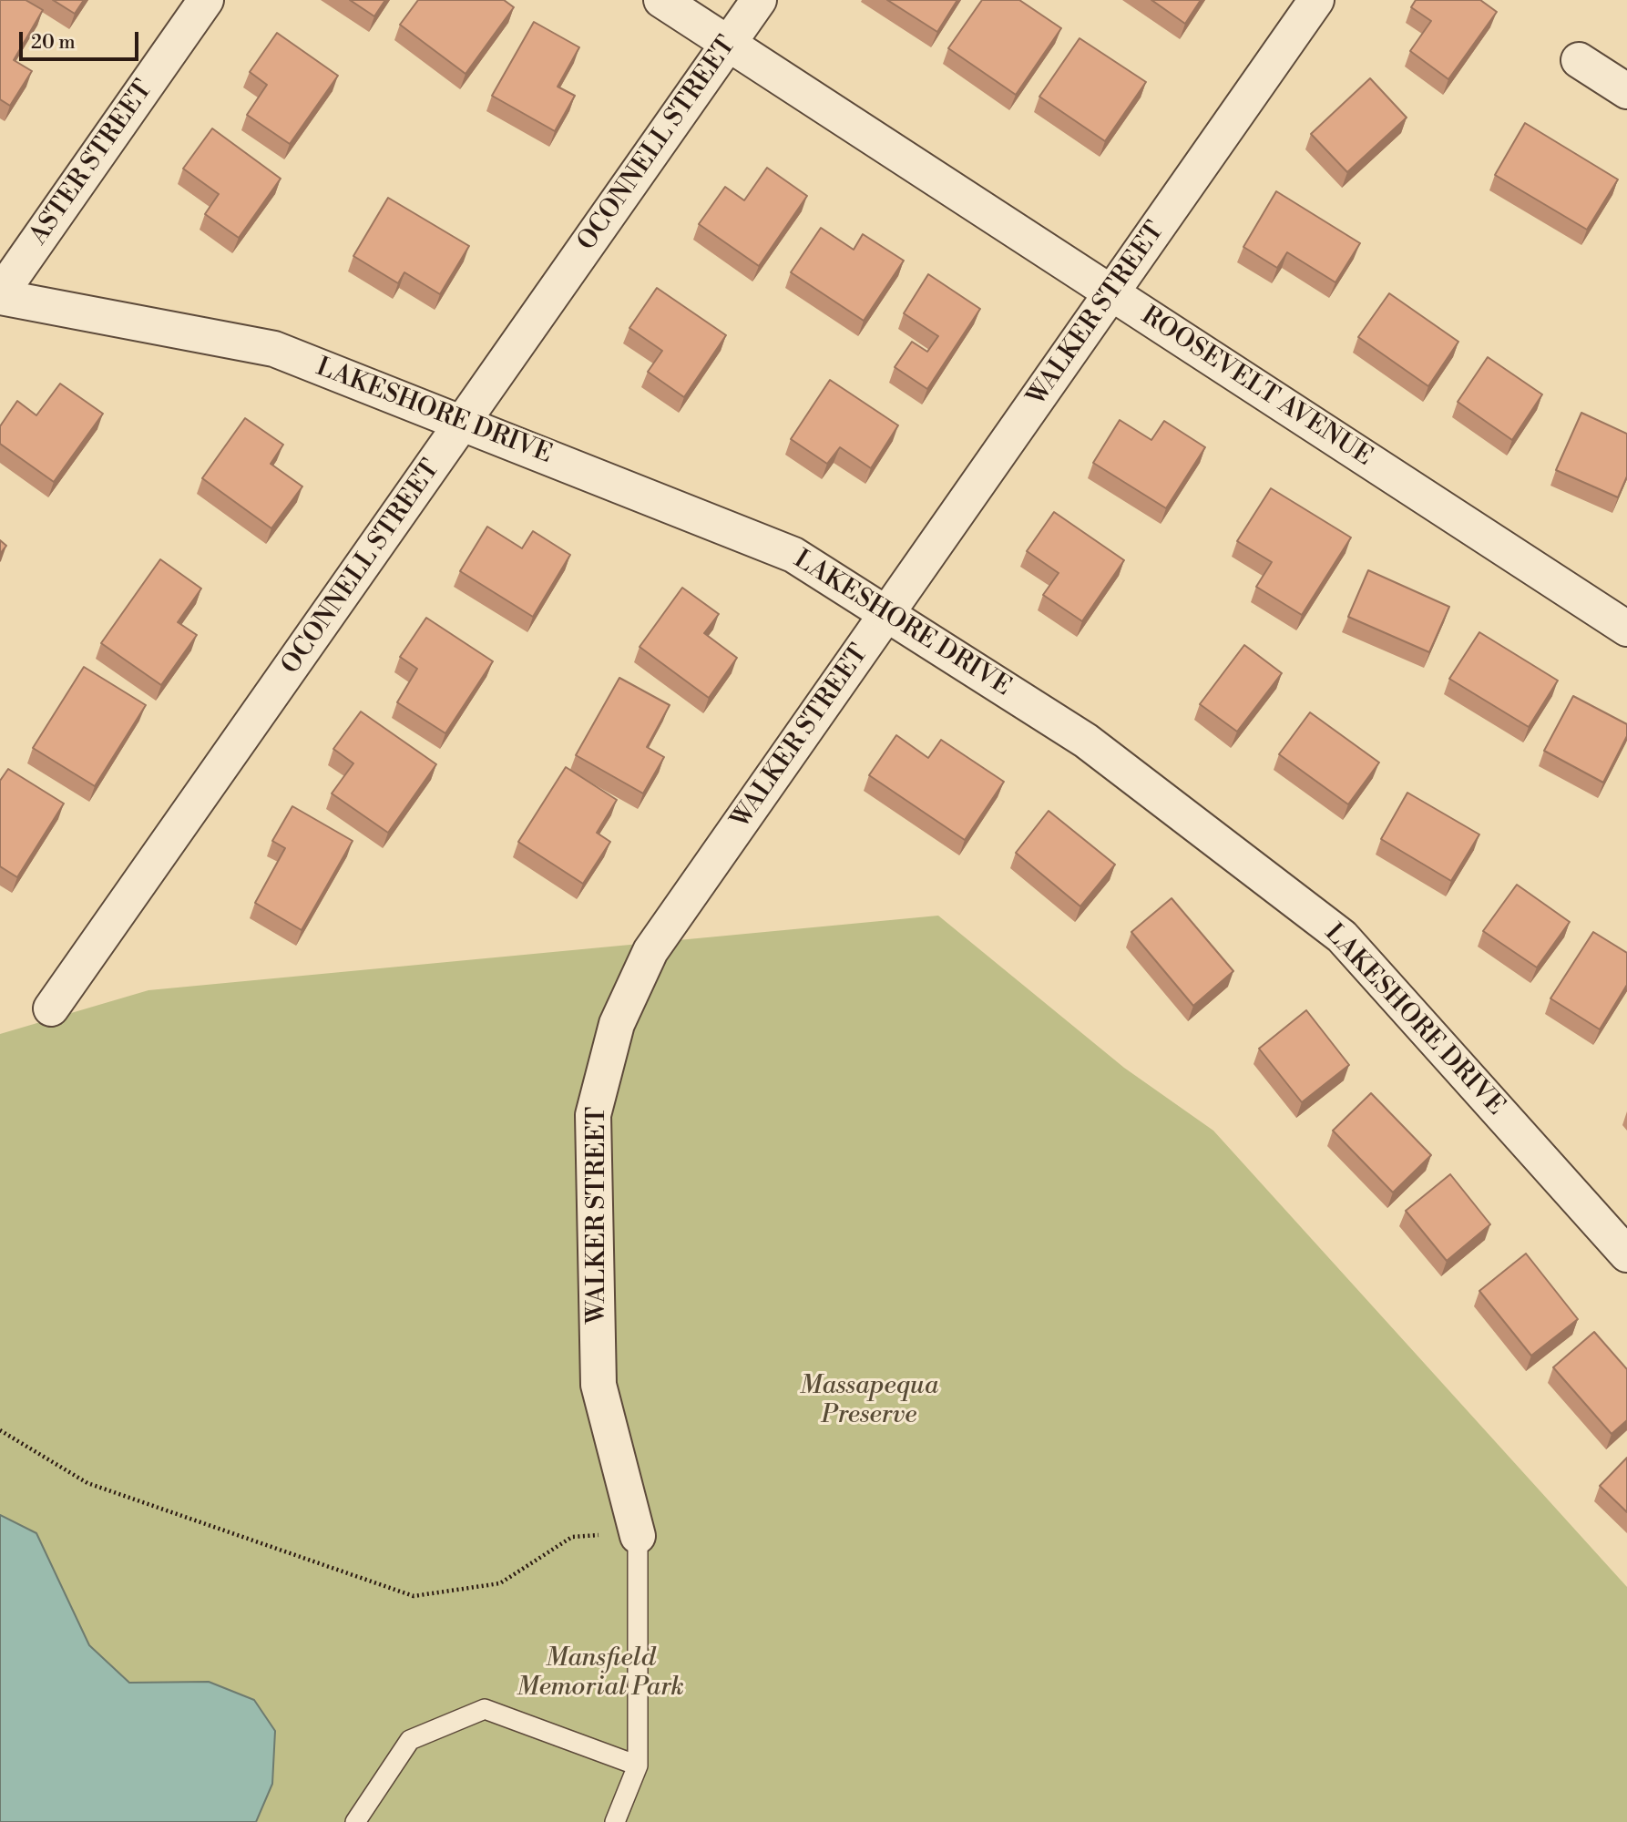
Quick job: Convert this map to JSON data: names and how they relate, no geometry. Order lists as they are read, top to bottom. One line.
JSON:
{"streets":{"street":["OCONNELL STREET","ASTER STREET","WALKER STREET","ROOSEVELT AVENUE","LAKESHORE DRIVE"]},"crossings":[["OCONNELL STREET","ROOSEVELT AVENUE"],["OCONNELL STREET","LAKESHORE DRIVE"],["ASTER STREET","LAKESHORE DRIVE"],["WALKER STREET","ROOSEVELT AVENUE"],["WALKER STREET","LAKESHORE DRIVE"]],"parks":["Massapequa Preserve","Mansfield Memorial Park"],"scale_bar":"20 m"}
